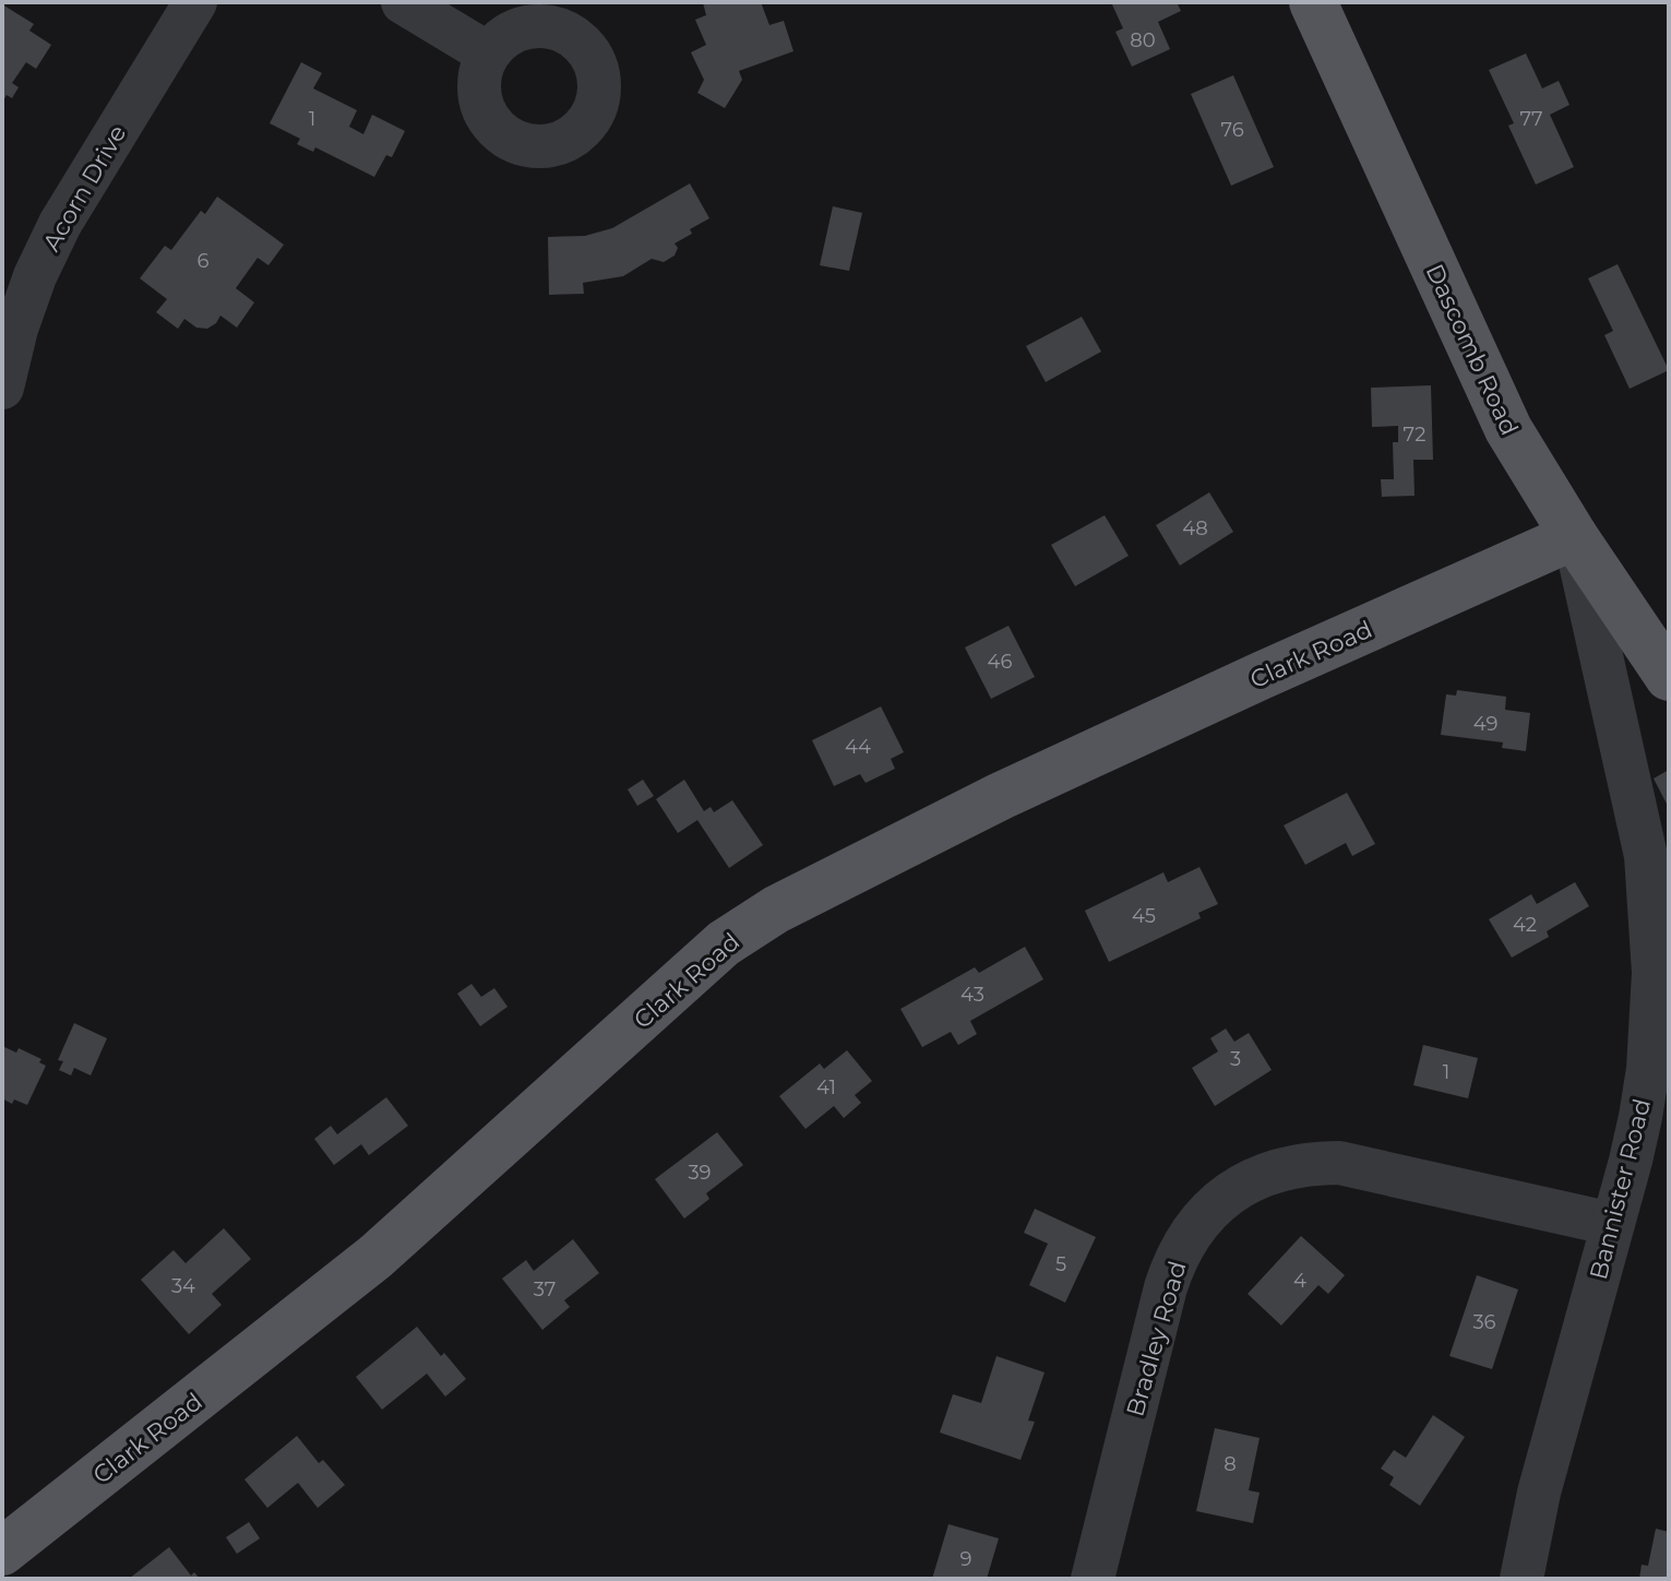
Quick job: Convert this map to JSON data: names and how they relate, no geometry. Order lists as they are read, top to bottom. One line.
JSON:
{"streets":{"main road":["Dascomb Road","Clark Road"],"street":["Acorn Drive","Bannister Road","Bradley Road"]},"crossings":[["Dascomb Road","Clark Road"],["Dascomb Road","Bannister Road"],["Clark Road","Bannister Road"],["Bannister Road","Bradley Road"]],"house_numbers":["80","1","77","76","6","72","48","46","49","44","45","42","43","3","1","41","39","5","4","34","37","36","8","9"]}
